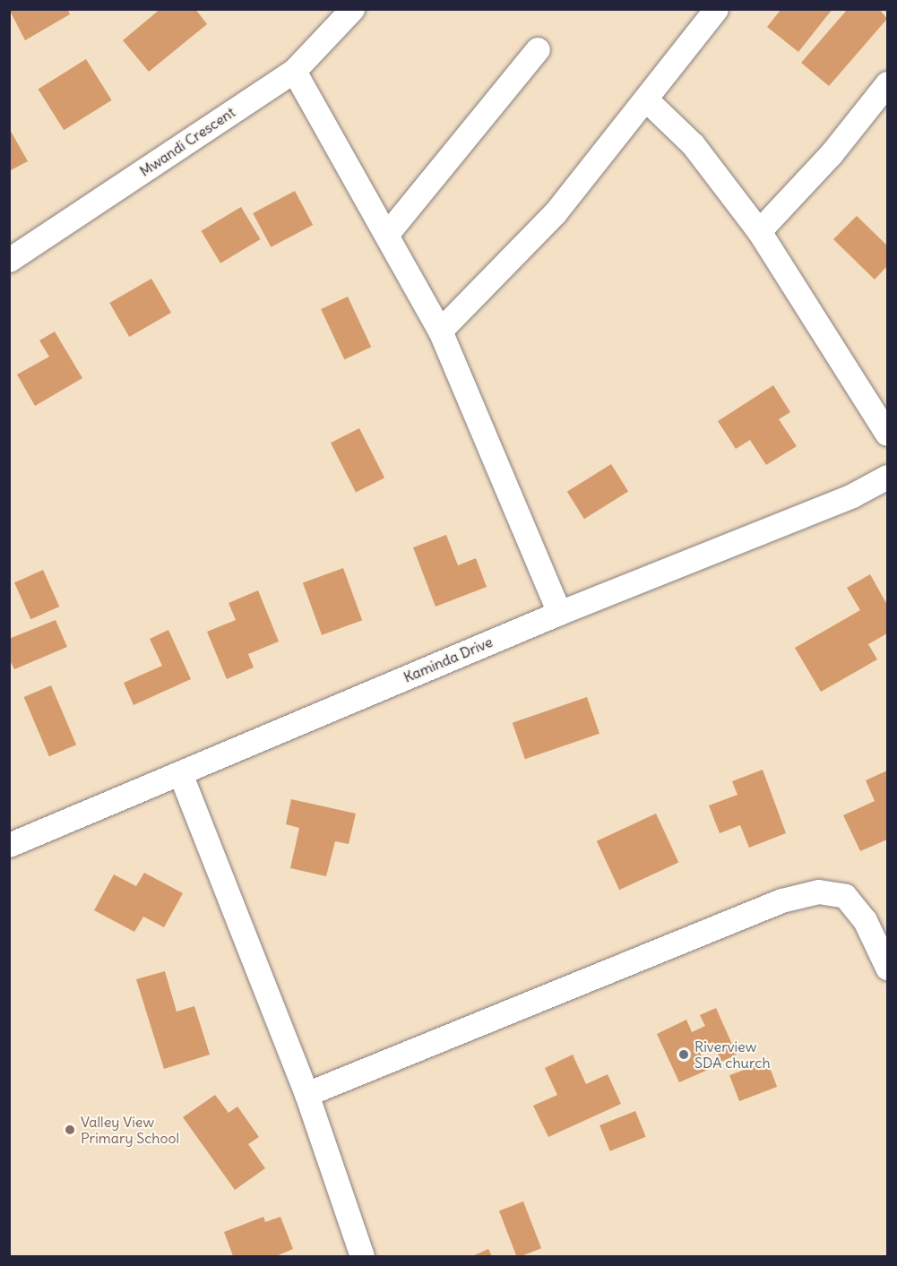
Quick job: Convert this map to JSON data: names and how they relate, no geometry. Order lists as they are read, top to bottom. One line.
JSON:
{"streets":{"street":["Mwandi Crescent","Kaminda Drive"]},"places":["Riverview SDA church","Valley View Primary School"]}
